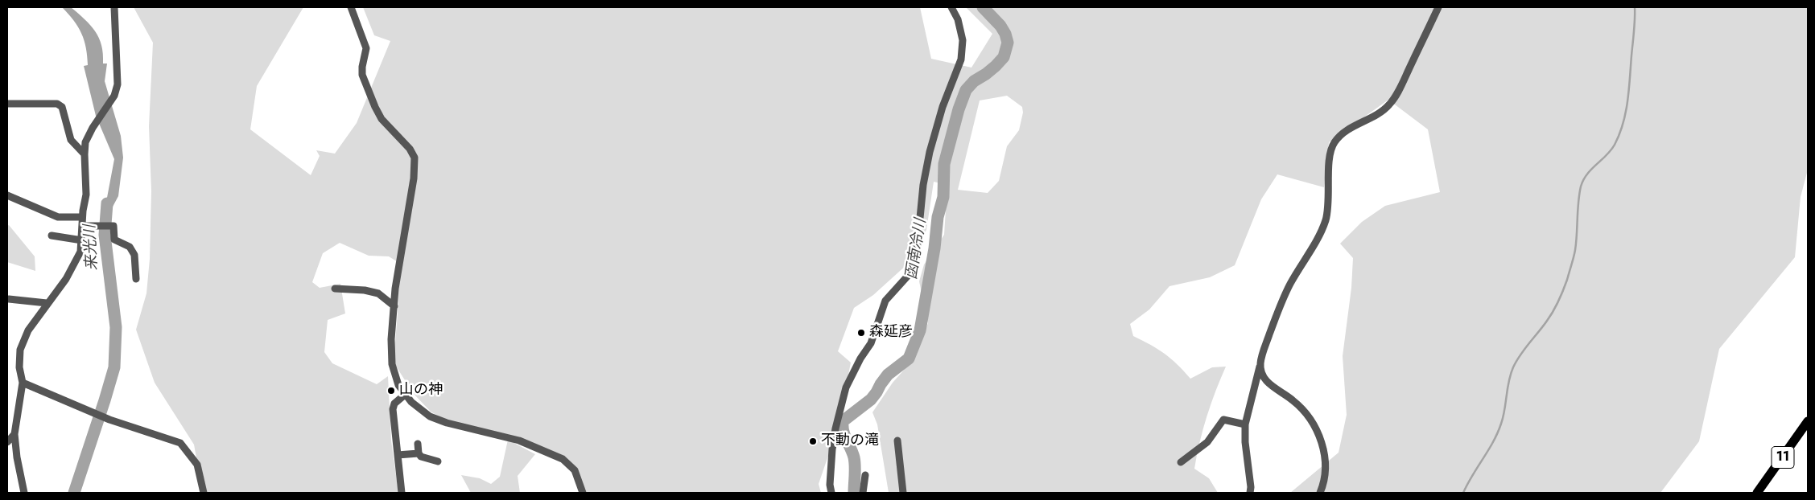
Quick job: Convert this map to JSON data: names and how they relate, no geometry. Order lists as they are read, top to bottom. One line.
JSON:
{"streets":{"main road":["11"]},"water":["来光川","函南冷川"],"places":["森延彦","山の神","不動の滝"]}
